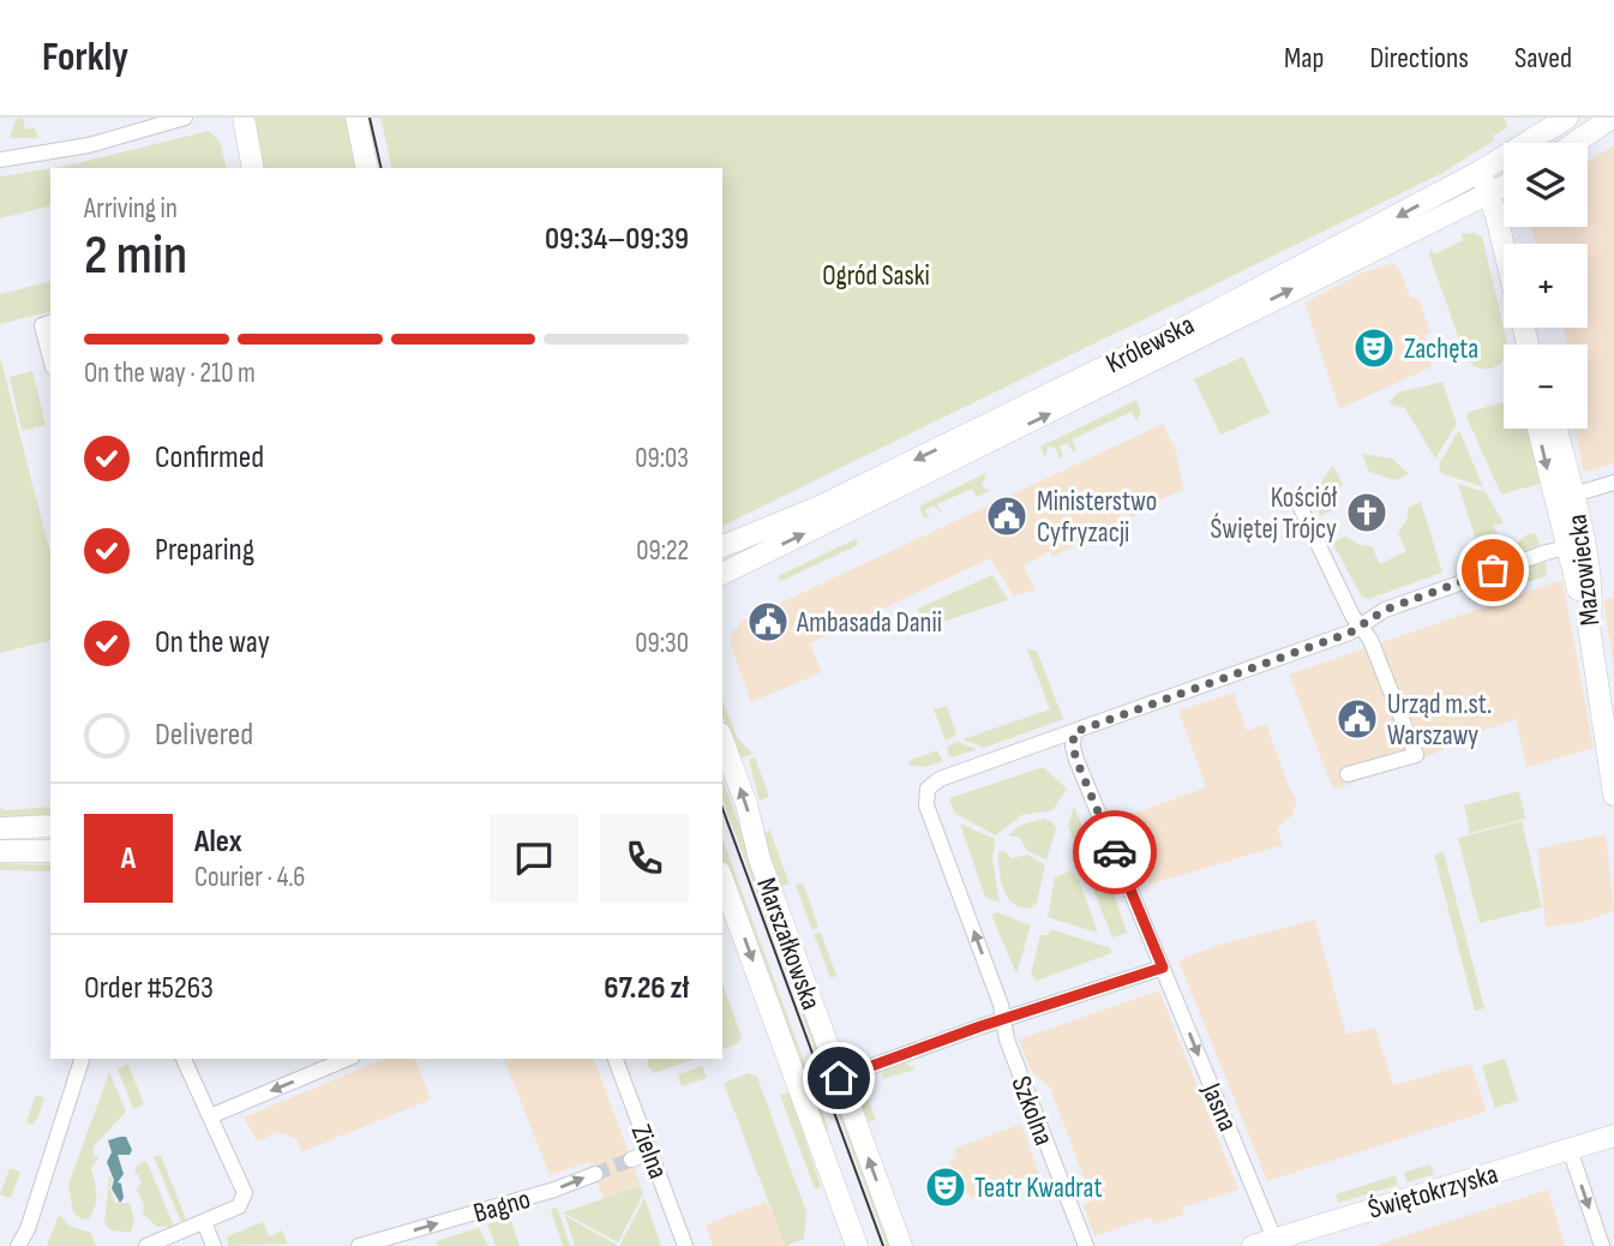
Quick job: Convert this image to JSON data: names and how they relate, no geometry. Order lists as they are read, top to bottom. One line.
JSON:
{"streets":{"street":["Królewska","Mazowiecka","Marszałkowska","Jasna","Szkolna","Zielna","Świętokrzyska","Bagno"]},"crossings":[["Jasna","Szkolna"],["Jasna","Świętokrzyska"]],"one_way":["Jasna","Bagno"],"parks":["Ogród Saski"],"places":{"theatre":["Zachęta","Teatr Kwadrat"],"church":["Kościół Świętej Trójcy"],"public building":["Ministerstwo Cyfryzacji","Ambasada Danii","Urząd m.st. Warszawy"]},"page":{"header":"Forkly","nav":["Map","Directions","Saved"],"map_buttons":["+","−"],"heading":["2 min","Arriving in","09:34–09:39"],"panel":["Alex","Courier · 4.6","Order #5263","67.26 zł"],"bar":"On the way · 210 m","list":[["Confirmed","09:03"],["Preparing","09:22"],["On the way","09:30"],"Delivered"],"round":"A"}}
